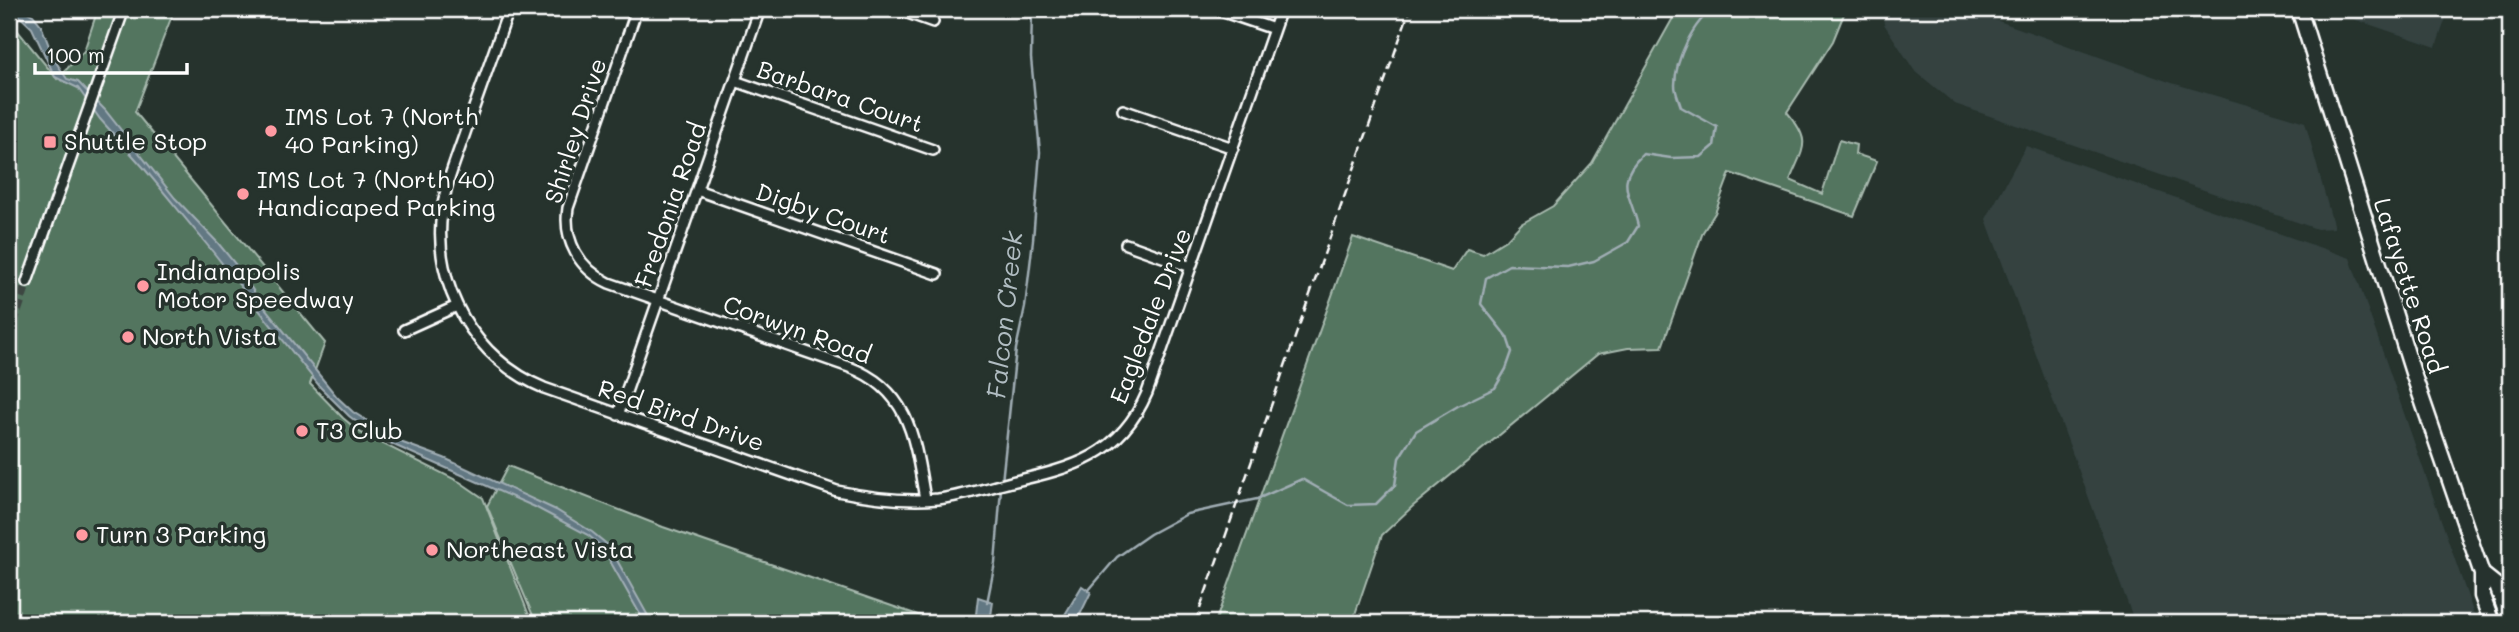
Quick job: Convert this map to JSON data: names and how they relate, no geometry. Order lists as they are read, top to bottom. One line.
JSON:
{"streets":{"main road":["Lafayette Road"],"street":["Barbara Court","Shirley Drive","Fredonia Road","Digby Court","Eagledale Drive","Corwyn Road","Red Bird Drive"]},"crossings":[["Barbara Court","Fredonia Road"],["Shirley Drive","Fredonia Road"],["Shirley Drive","Corwyn Road"],["Fredonia Road","Digby Court"],["Fredonia Road","Corwyn Road"],["Fredonia Road","Red Bird Drive"],["Eagledale Drive","Corwyn Road"],["Eagledale Drive","Red Bird Drive"],["Corwyn Road","Red Bird Drive"]],"water":["Falcon Creek"],"places":{"other":["IMS Lot 7 (North 40 Parking)","IMS Lot 7 (North 40) Handicaped Parking","Indianapolis Motor Speedway","North Vista","T3 Club","Turn 3 Parking","Northeast Vista"],"transit":["Shuttle Stop"]},"scale_bar":"100 m"}
